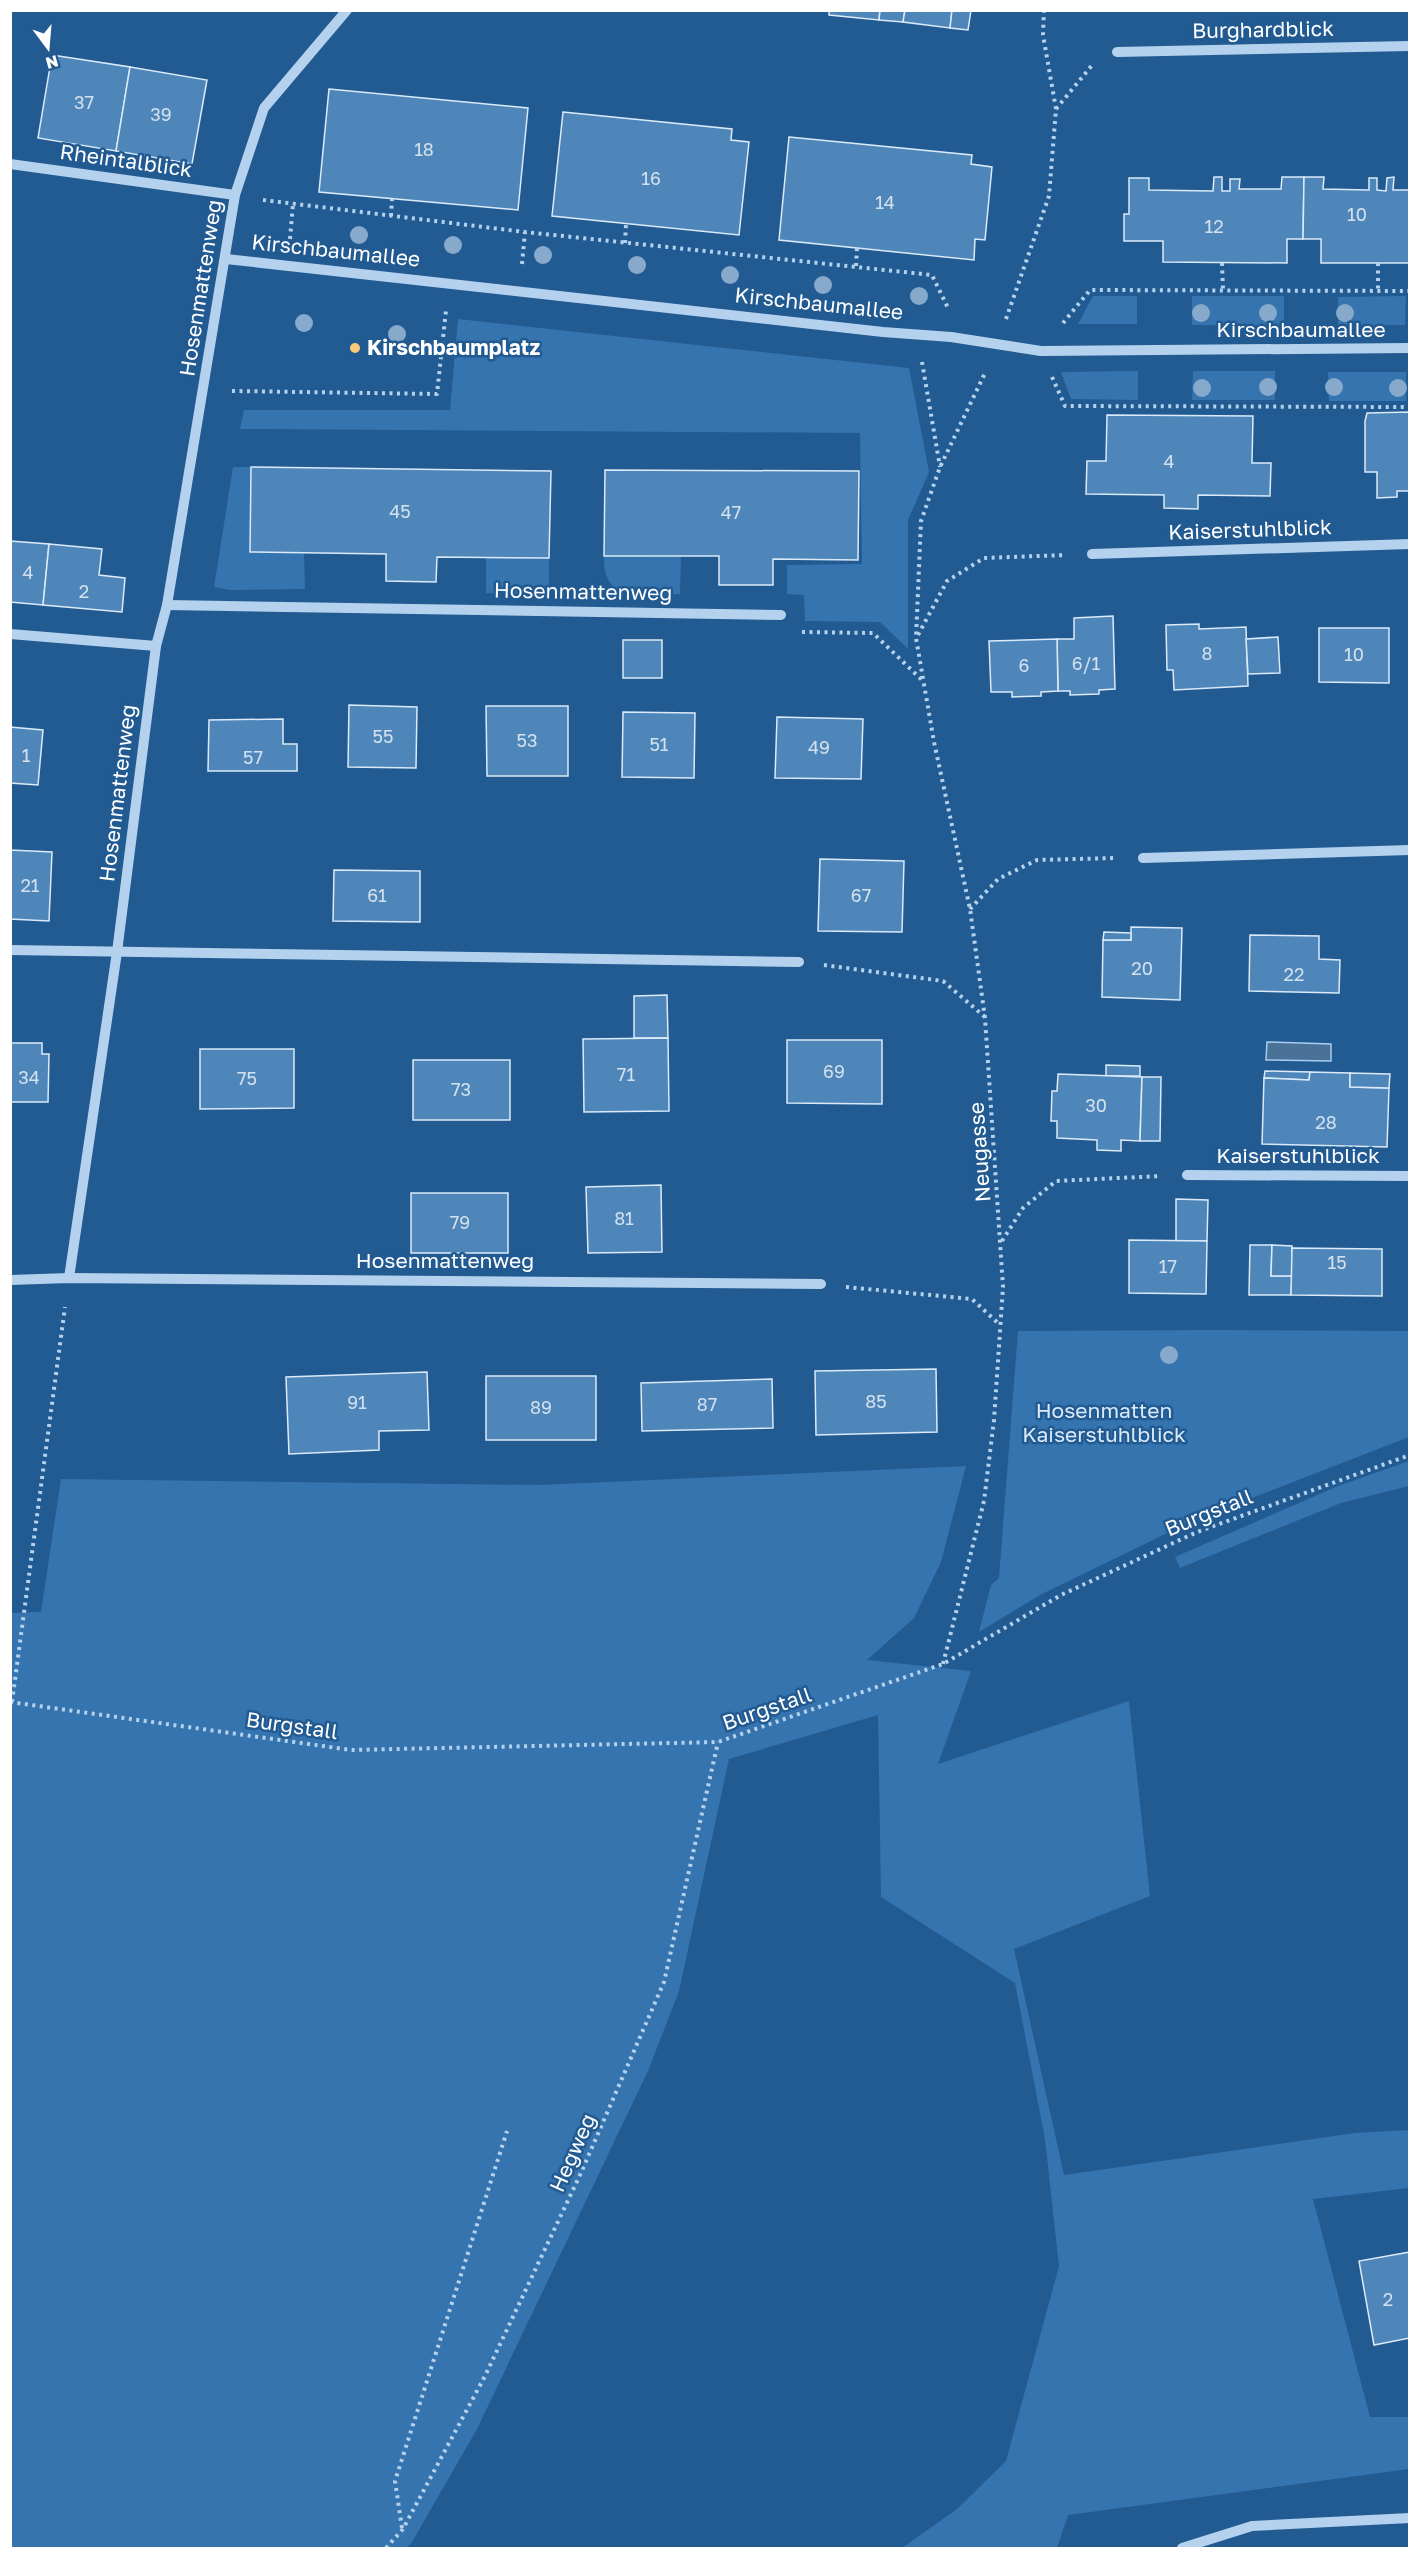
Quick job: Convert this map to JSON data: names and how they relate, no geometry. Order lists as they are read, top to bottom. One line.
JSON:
{"streets":{"street":["Burghardblick","Rheintalblick","Kirschbaumallee","Hosenmattenweg","Kaiserstuhlblick"],"path":["Neugasse","Burgstall","Hegweg"]},"crossings":[["Rheintalblick","Hosenmattenweg"],["Kirschbaumallee","Hosenmattenweg"],["Kaiserstuhlblick","Neugasse"],["Neugasse","Burgstall"],["Burgstall","Hegweg"]],"parks":["Hosenmatten Kaiserstuhlblick"],"places":["Kirschbaumplatz"],"house_numbers":["37","39","18","16","14","10","12","4","45","47","4","2","8","10","6/1","6","55","53","51","49","1","57","21","61","67","20","22","69","71","34","75","73","30","28","81","79","15","17","85","91","87","89","2"],"north":"bottom"}
